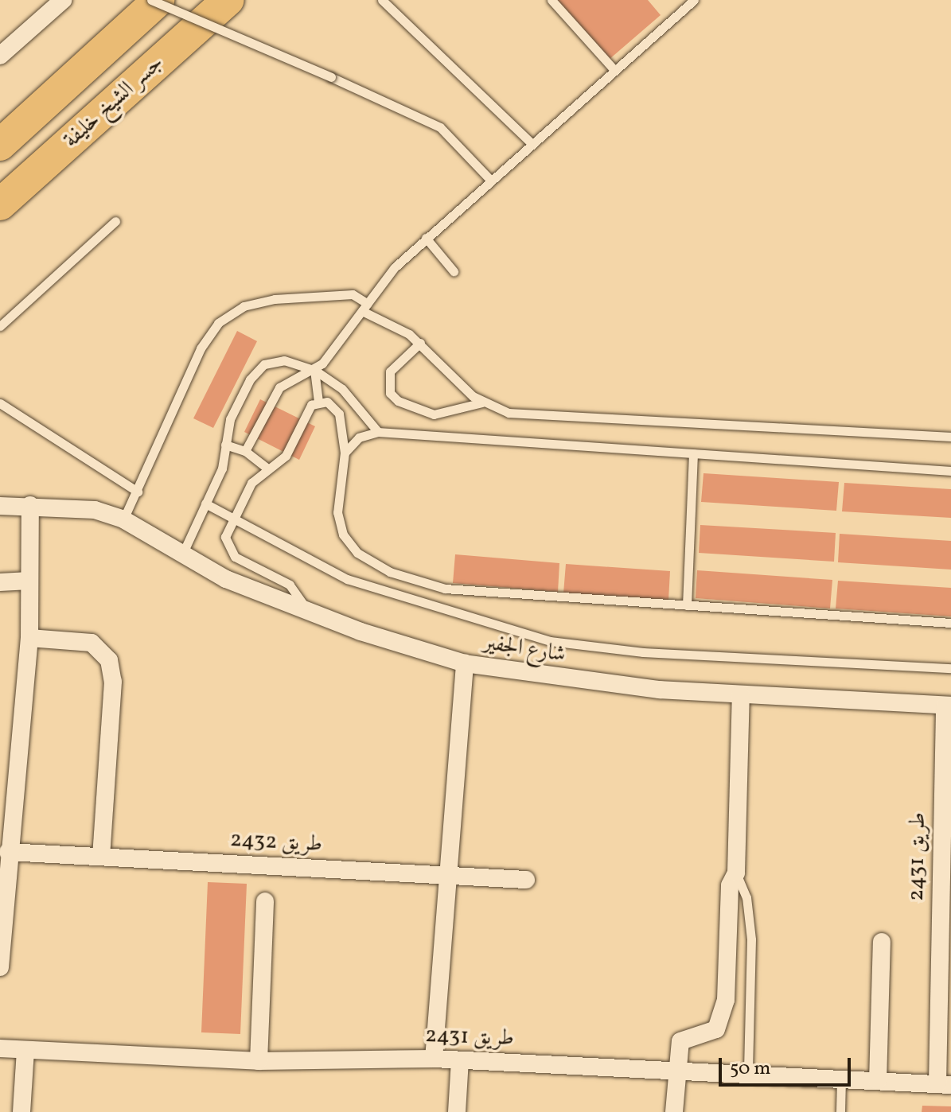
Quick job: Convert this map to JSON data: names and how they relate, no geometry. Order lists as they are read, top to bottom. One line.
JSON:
{"streets":{"highway":["جسر الشيخ خليفة"],"street":["شارع الجفير","طريق 2432","طريق 2431"]},"crossings":[["شارع الجفير","طريق 2431"]],"scale_bar":"50 m"}
